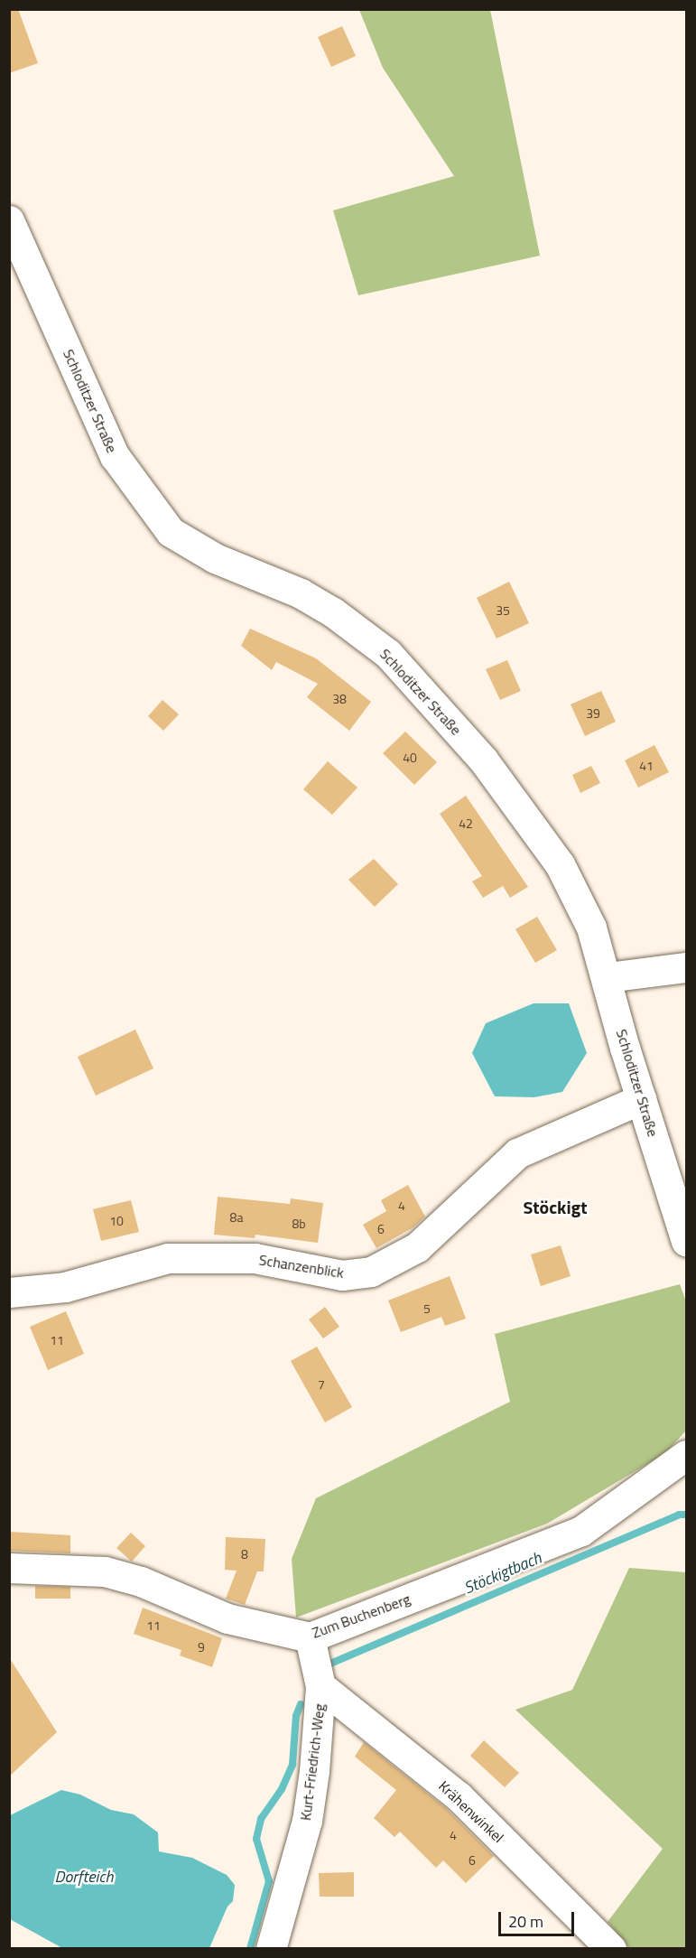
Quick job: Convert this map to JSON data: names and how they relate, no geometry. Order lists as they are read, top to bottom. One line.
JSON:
{"streets":{"street":["Schloditzer Straße","Schanzenblick","Zum Buchenberg","Kurt-Friedrich-Weg","Krähenwinkel"]},"crossings":[["Schloditzer Straße","Schanzenblick"],["Zum Buchenberg","Kurt-Friedrich-Weg"],["Kurt-Friedrich-Weg","Krähenwinkel"]],"districts":["Stöckigt"],"water":["Stöckigtbach","Dorfteich"],"house_numbers":["35","38","39","40","41","42","4","8a","10","8b","6","5","11","7","8","11","9","4","6"],"scale_bar":"20 m"}
